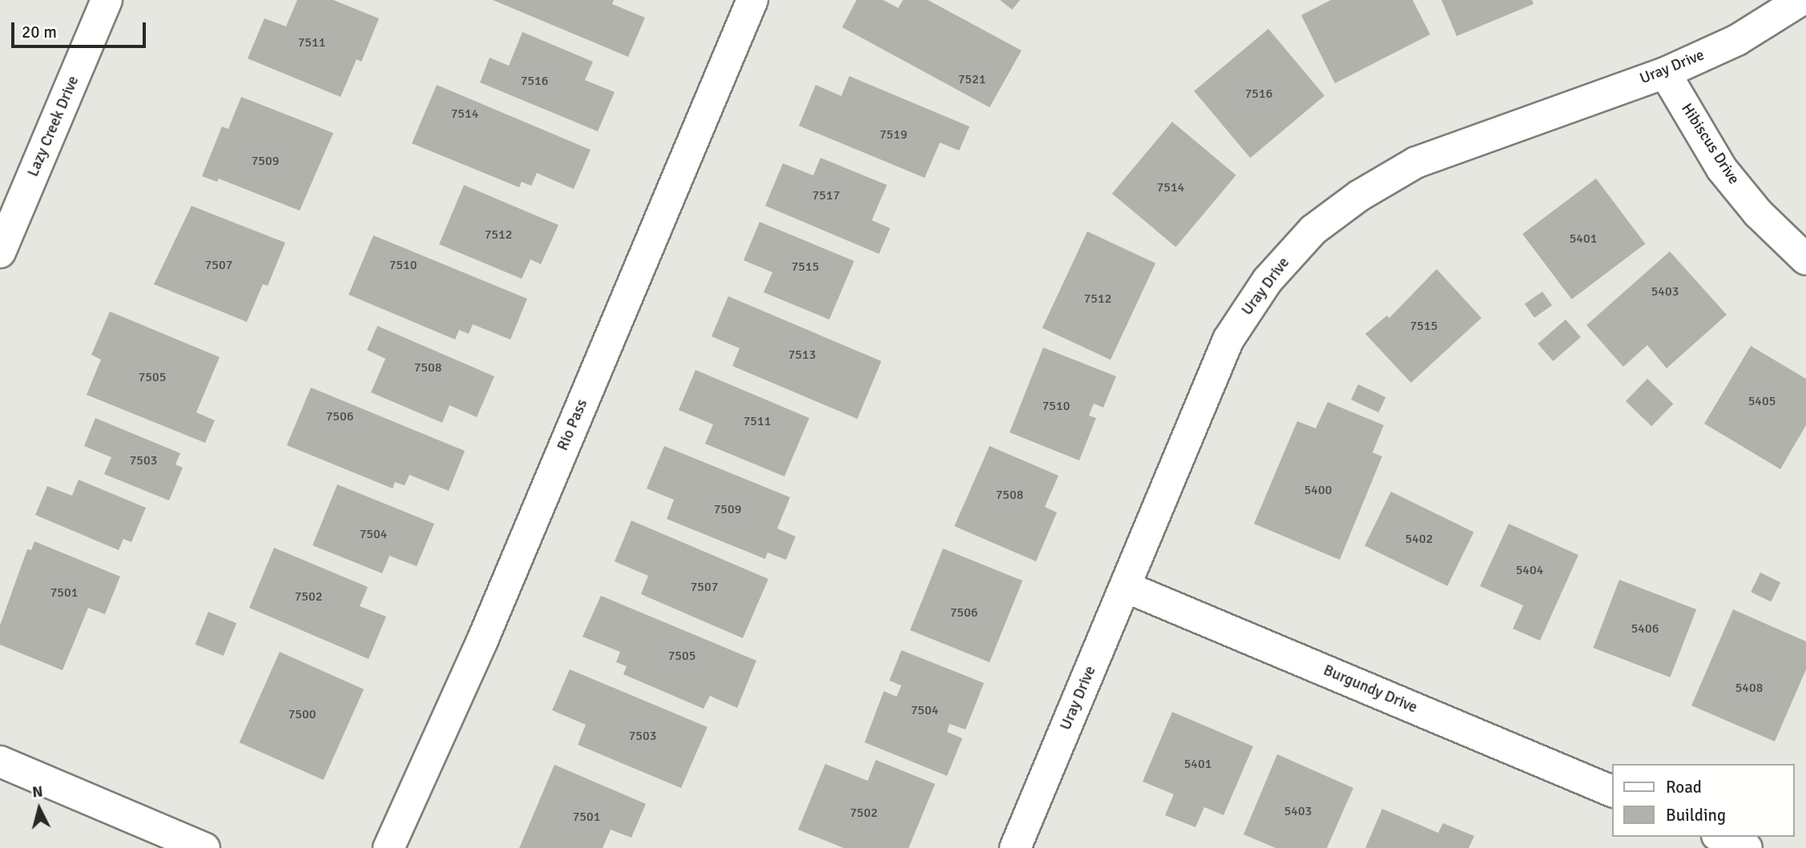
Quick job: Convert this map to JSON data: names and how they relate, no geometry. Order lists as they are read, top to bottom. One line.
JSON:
{"streets":{"street":["Uray Drive","Lazy Creek Drive","Hibiscus Drive","Rio Pass","Burgundy Drive"]},"crossings":[["Uray Drive","Hibiscus Drive"],["Uray Drive","Burgundy Drive"]],"house_numbers":["7511","7521","7516","7516","7514","7519","7509","7514","7517","7512","5401","7507","7510","7515","5403","7512","7515","7513","7508","7505","5405","7510","7506","7511","7503","5400","7508","7509","7504","5402","5404","7507","7501","7502","7506","5406","7505","5408","7504","7500","7503","5401","5403","7502","7501"],"legend":["Road","Building"],"scale_bar":"20 m","north":"top"}
